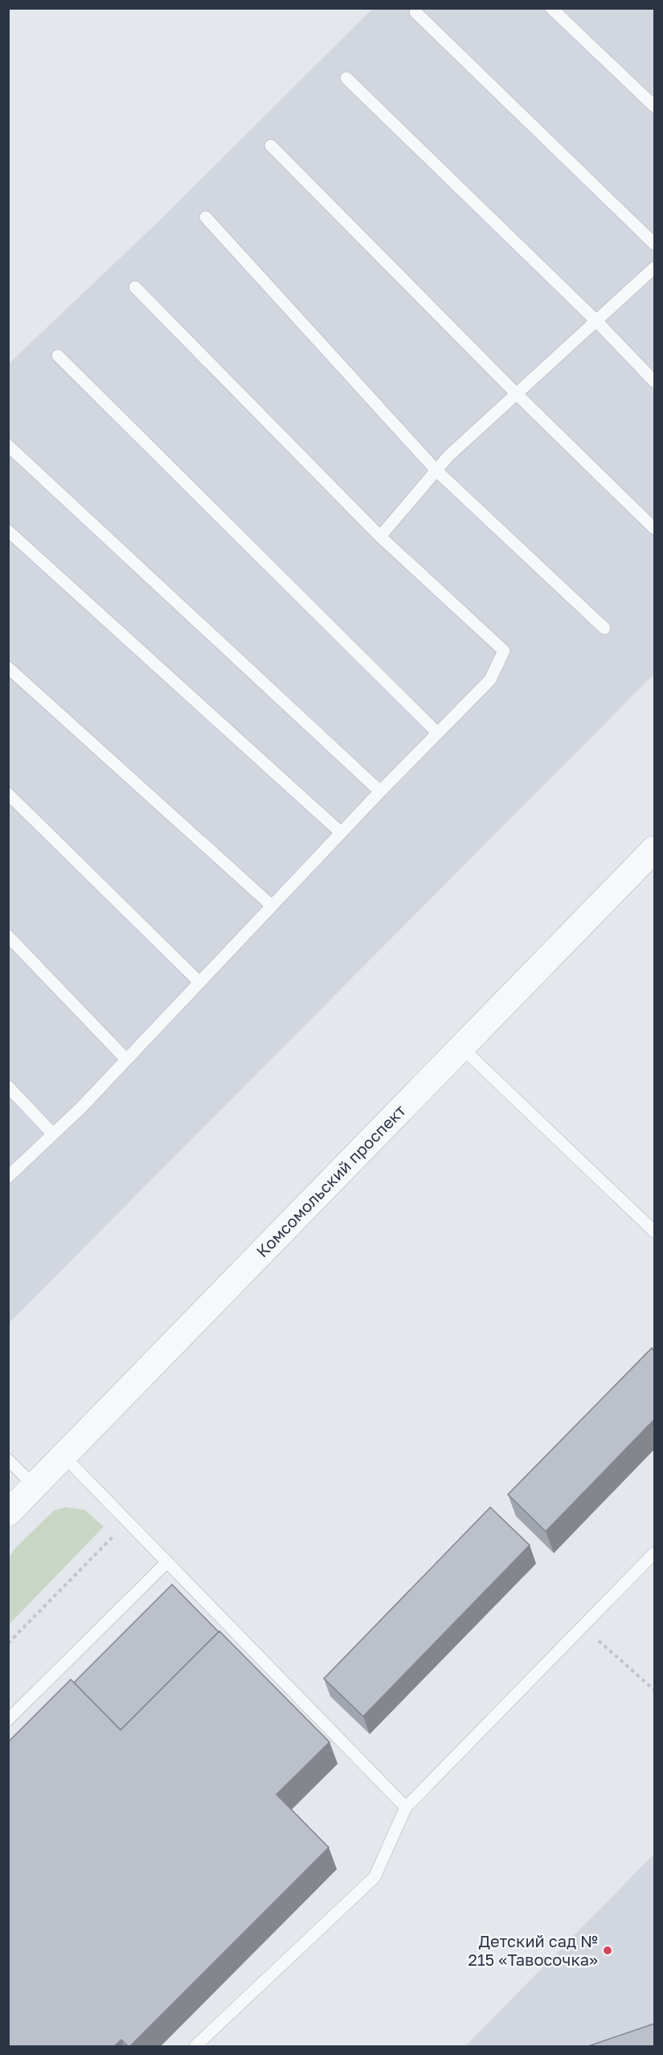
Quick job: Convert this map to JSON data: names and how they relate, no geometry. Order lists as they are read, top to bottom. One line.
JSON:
{"streets":{"street":["Комсомольский проспект"]},"places":["Детский сад № 215 «Тавосочка»"]}
